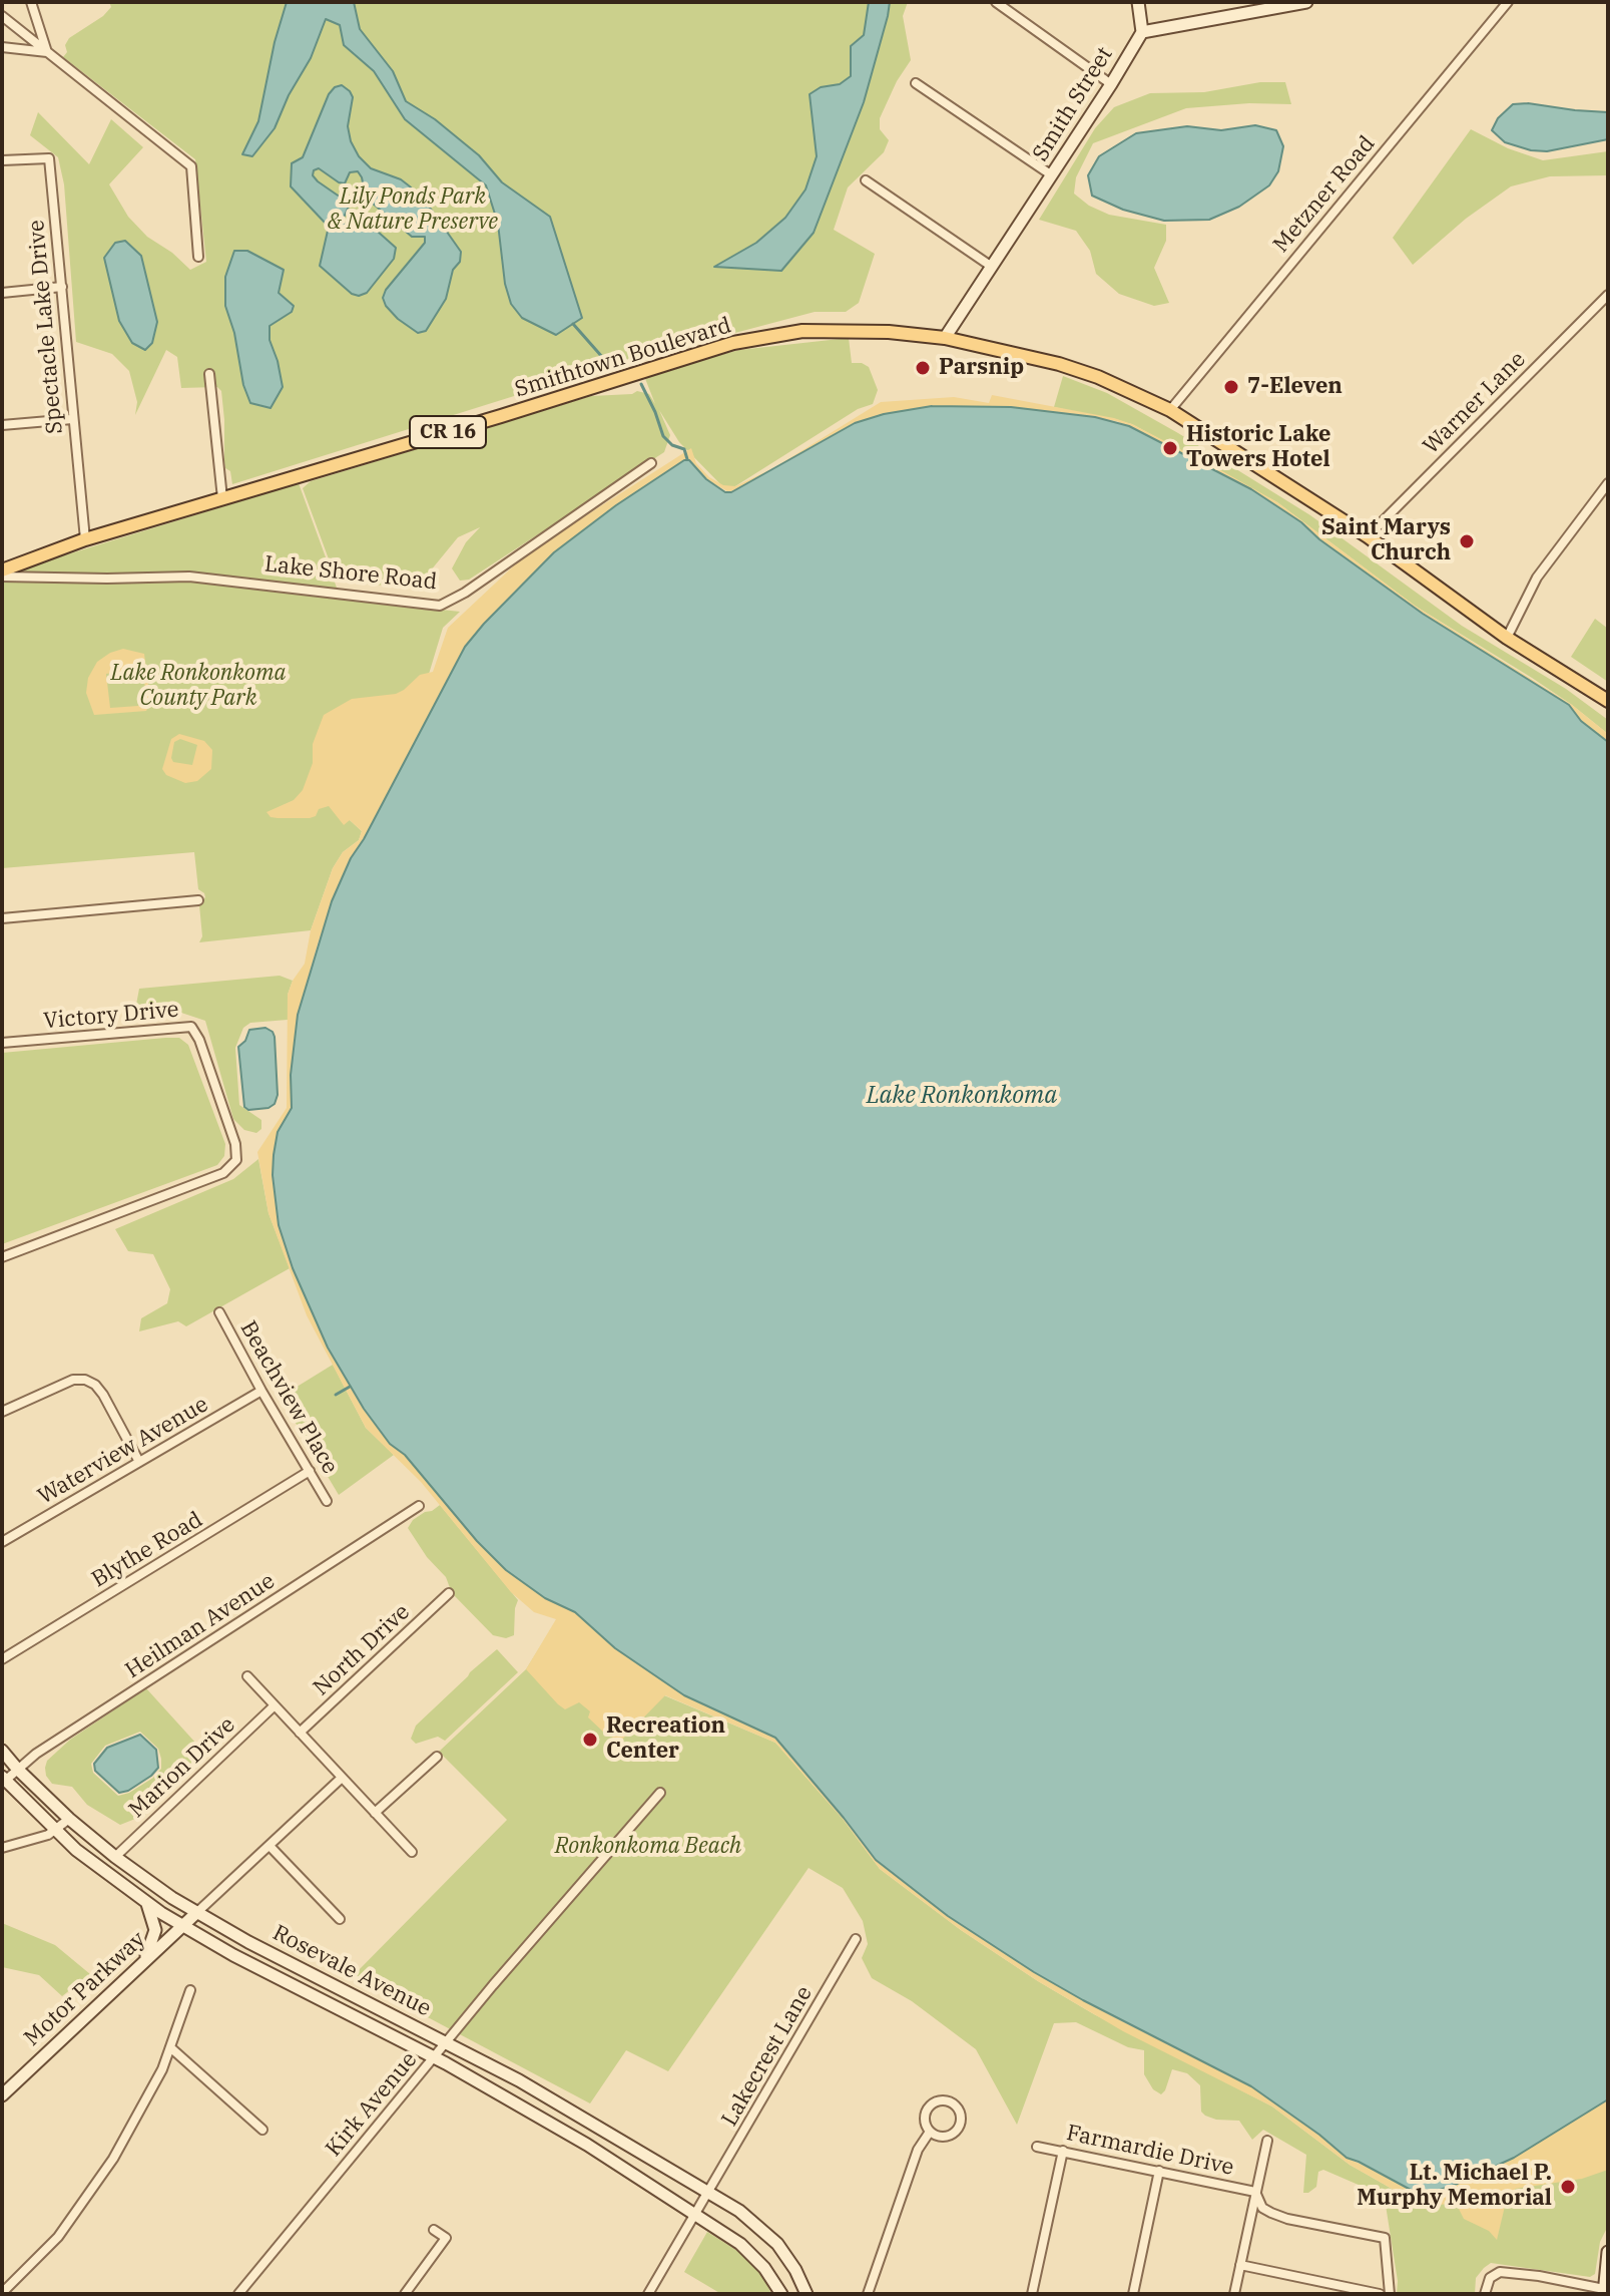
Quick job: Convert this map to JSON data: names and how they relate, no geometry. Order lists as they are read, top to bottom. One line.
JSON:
{"streets":{"main road":["Smith Street","Smithtown Boulevard","CR 16","Rosevale Avenue","Motor Parkway"],"street":["Metzner Road","Spectacle Lake Drive","Warner Lane","Lake Shore Road","Victory Drive","Beachview Place","Waterview Avenue","Blythe Road","Heilman Avenue","North Drive","Marion Drive","Lakecrest Lane","Kirk Avenue","Farmardie Drive"]},"crossings":[["Smith Street","Smithtown Boulevard"],["Metzner Road","Smithtown Boulevard"],["Metzner Road","CR 16"],["Spectacle Lake Drive","Smithtown Boulevard"],["Smithtown Boulevard","CR 16"],["Smithtown Boulevard","Lake Shore Road"],["Warner Lane","CR 16"],["Beachview Place","Waterview Avenue"],["Beachview Place","Blythe Road"],["Heilman Avenue","Rosevale Avenue"],["Marion Drive","Rosevale Avenue"],["Rosevale Avenue","Motor Parkway"],["Rosevale Avenue","Lakecrest Lane"],["Rosevale Avenue","Kirk Avenue"]],"water":["Lake Ronkonkoma"],"parks":["Lily Ponds Park & Nature Preserve","Lake Ronkonkoma County Park","Ronkonkoma Beach"],"places":["Parsnip","7-Eleven","Historic Lake Towers Hotel","Saint Marys Church","Recreation Center","Lt. Michael P. Murphy Memorial"]}
